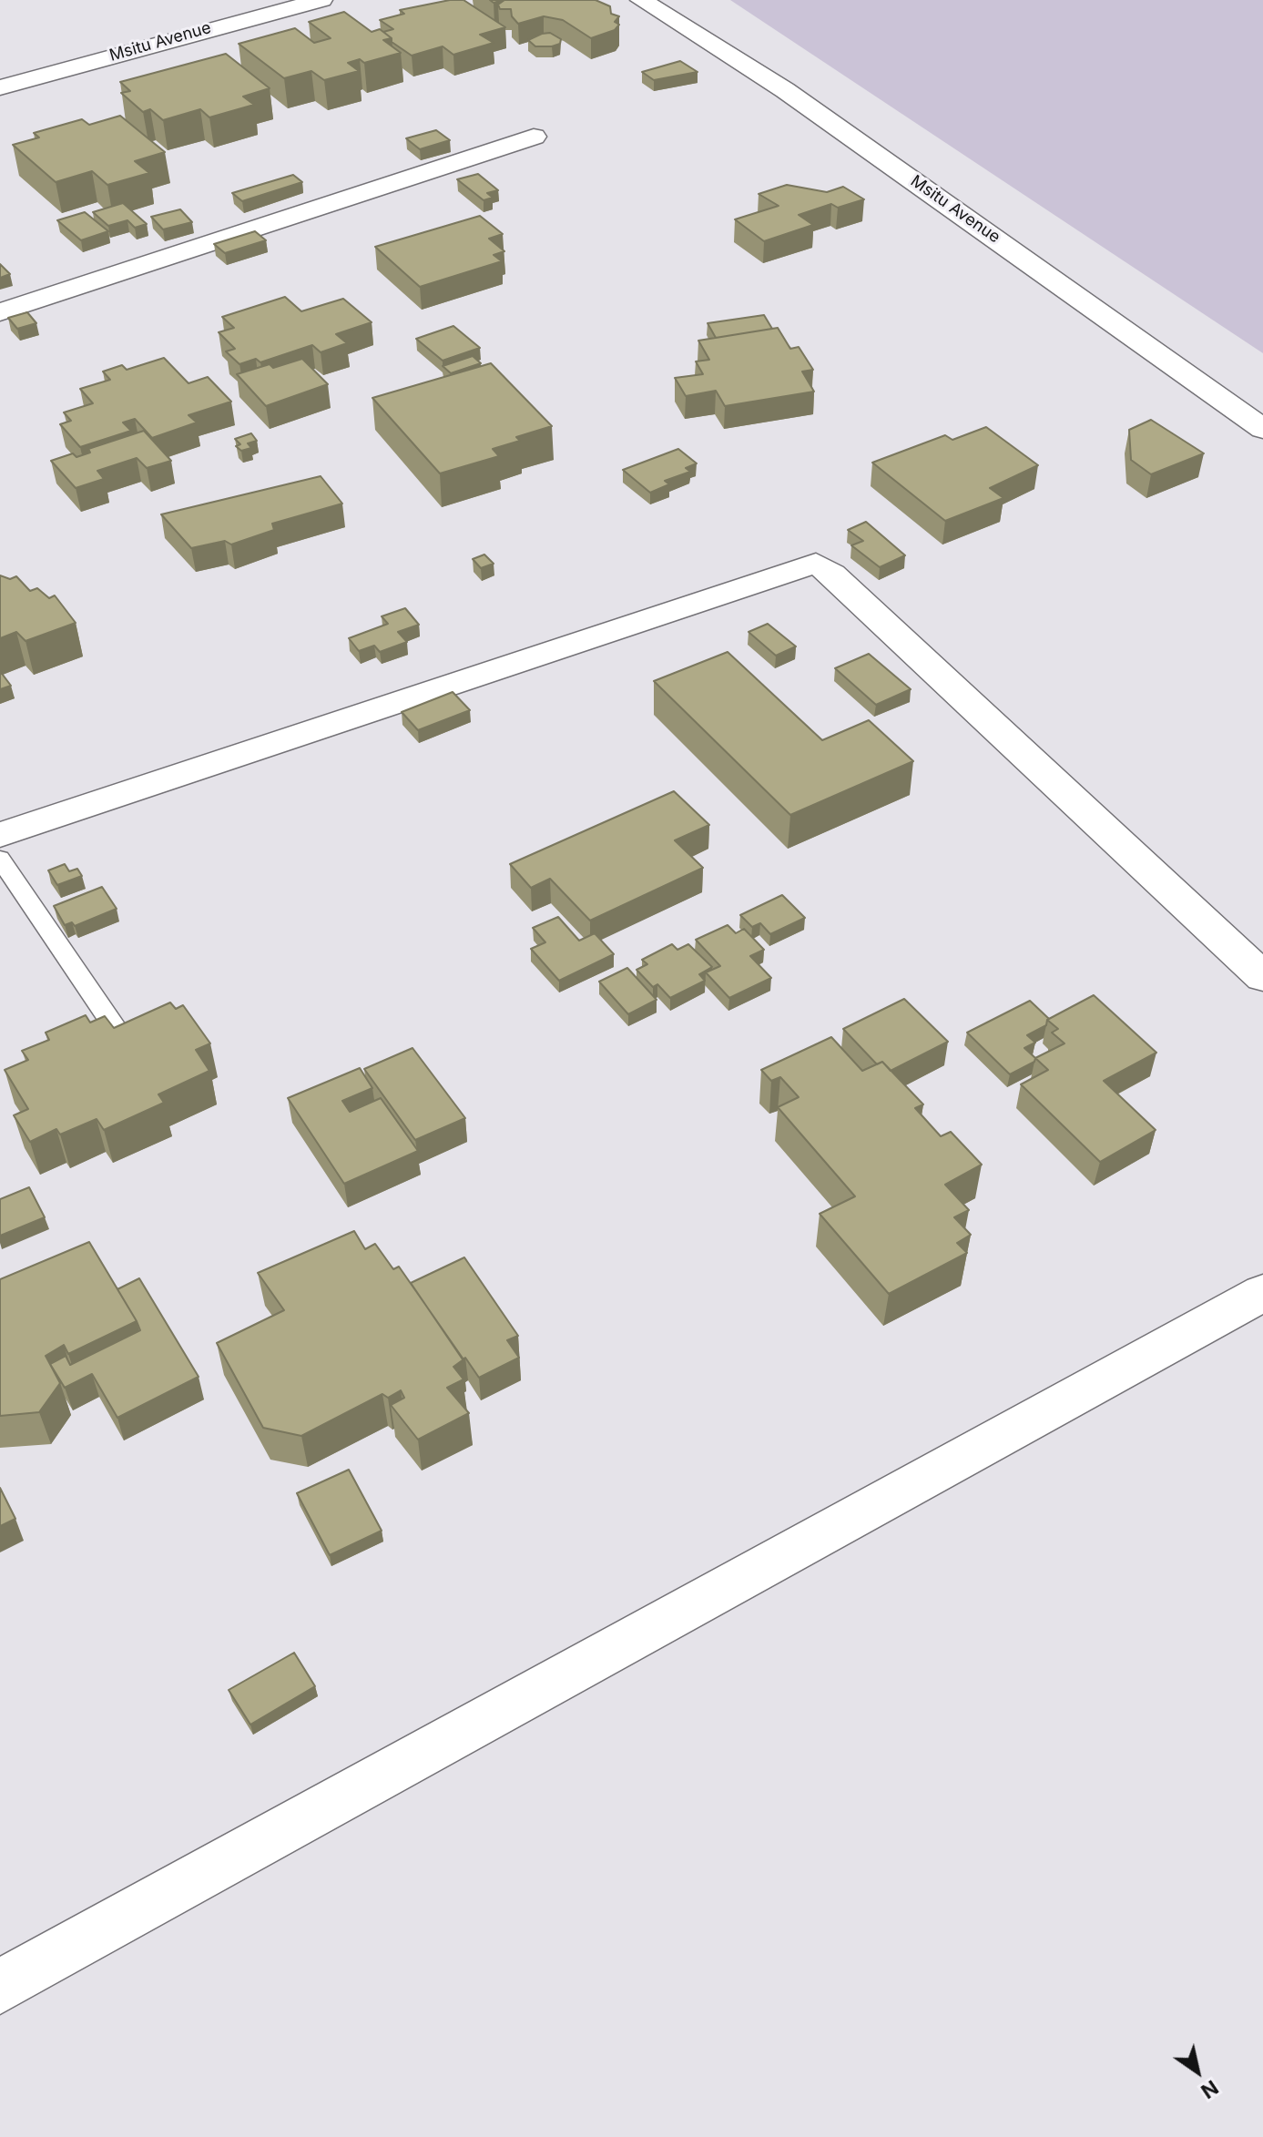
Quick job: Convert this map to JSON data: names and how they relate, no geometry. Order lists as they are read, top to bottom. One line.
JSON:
{"streets":{"street":["Msitu Avenue"]},"north":"bottom right"}
